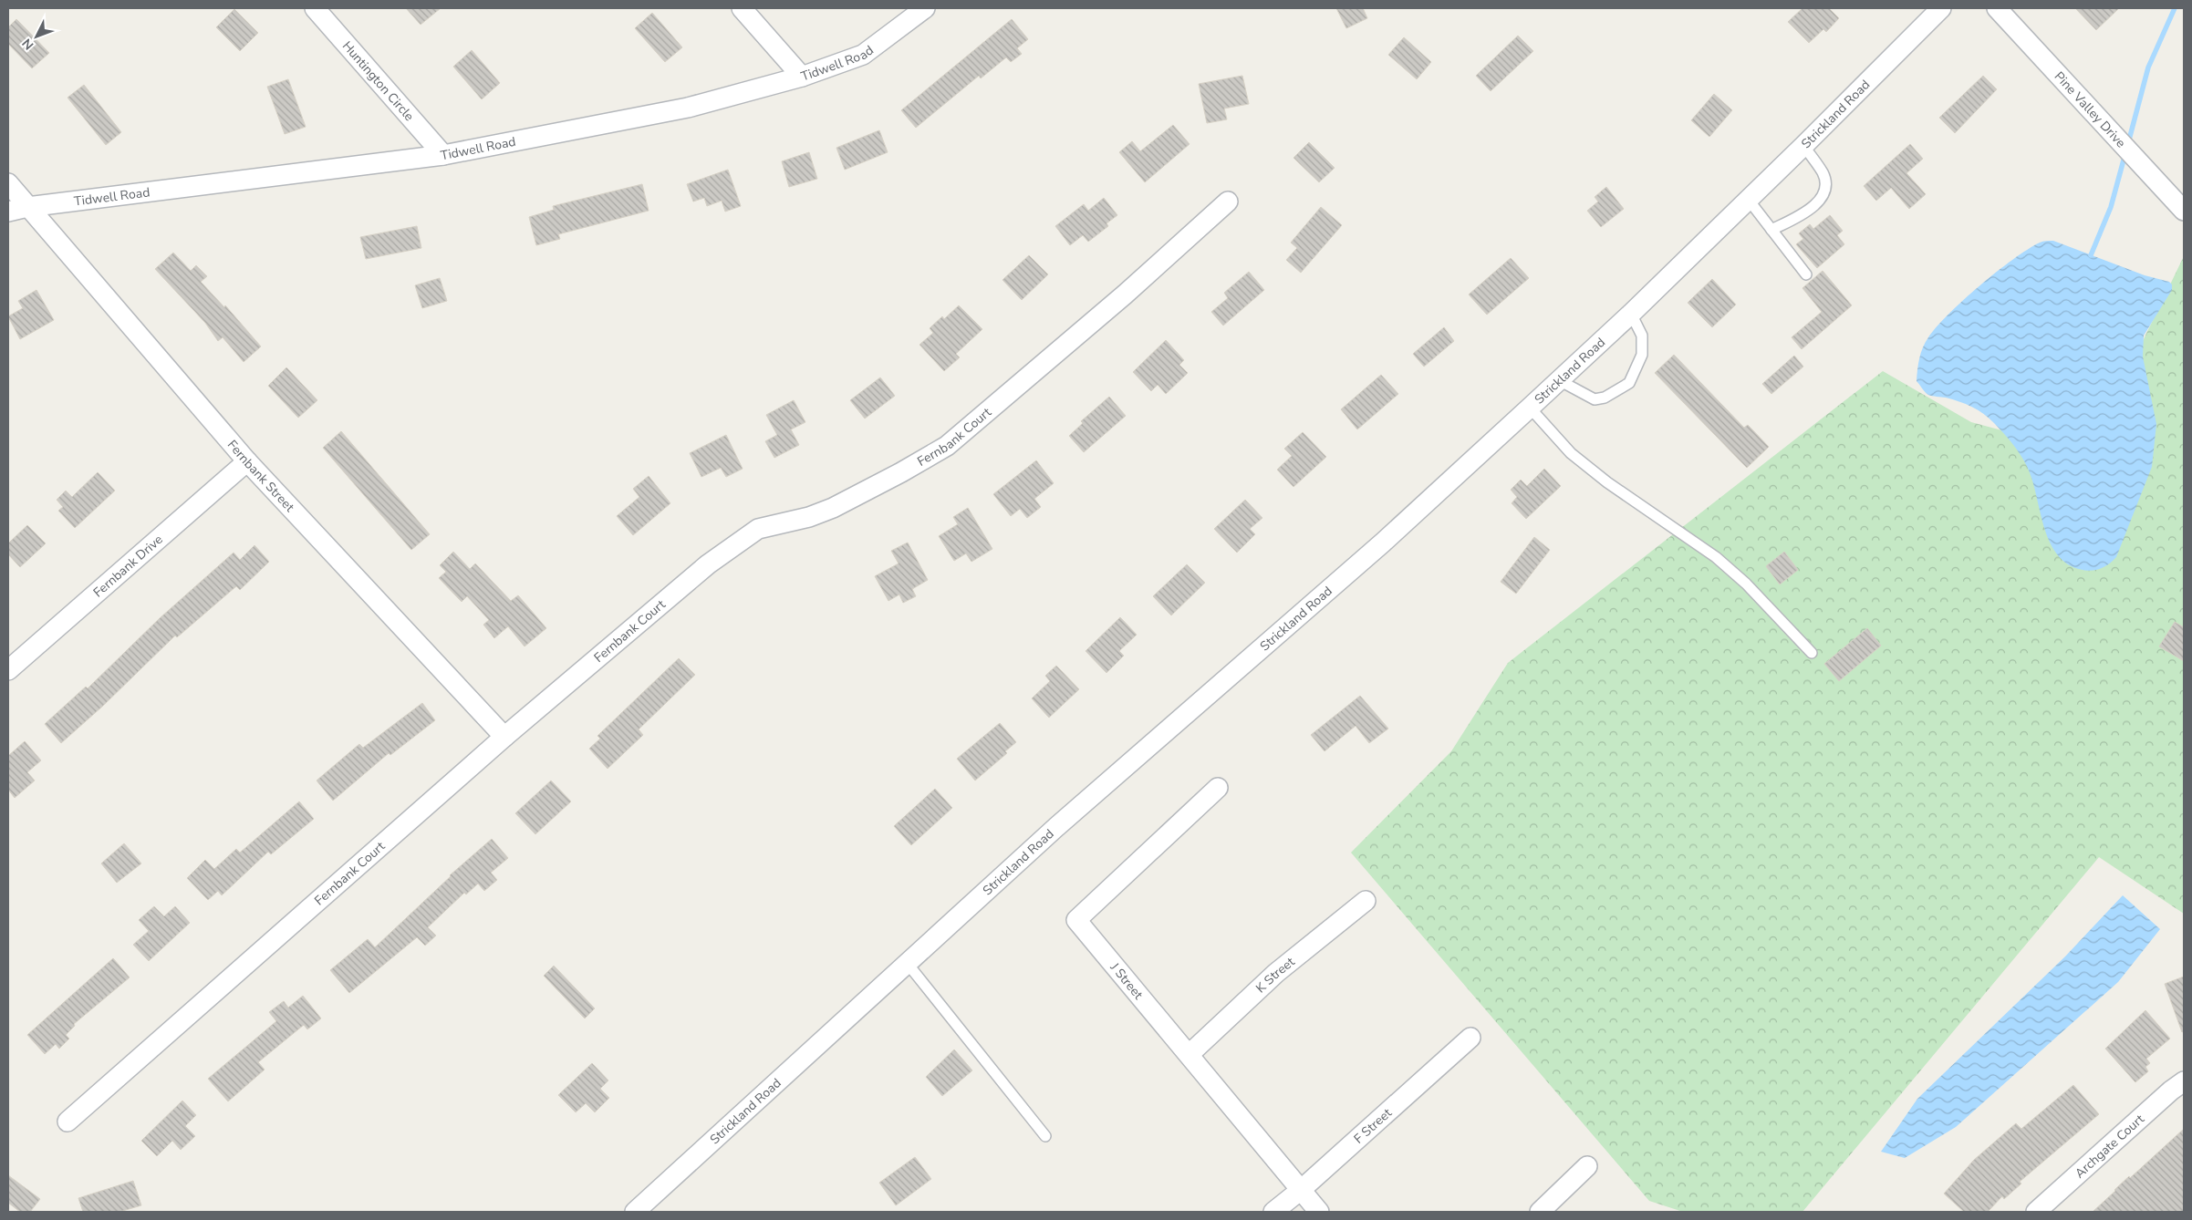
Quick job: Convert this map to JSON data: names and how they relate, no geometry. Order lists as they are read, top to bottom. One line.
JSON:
{"streets":{"street":["Tidwell Road","Huntington Circle","Pine Valley Drive","Strickland Road","Fernbank Court","Fernbank Street","Fernbank Drive","K Street","J Street","F Street","Archgate Court"]},"crossings":[["Tidwell Road","Huntington Circle"],["Tidwell Road","Fernbank Street"],["Fernbank Court","Fernbank Street"],["Fernbank Street","Fernbank Drive"],["K Street","J Street"],["J Street","F Street"]],"north":"bottom left"}
